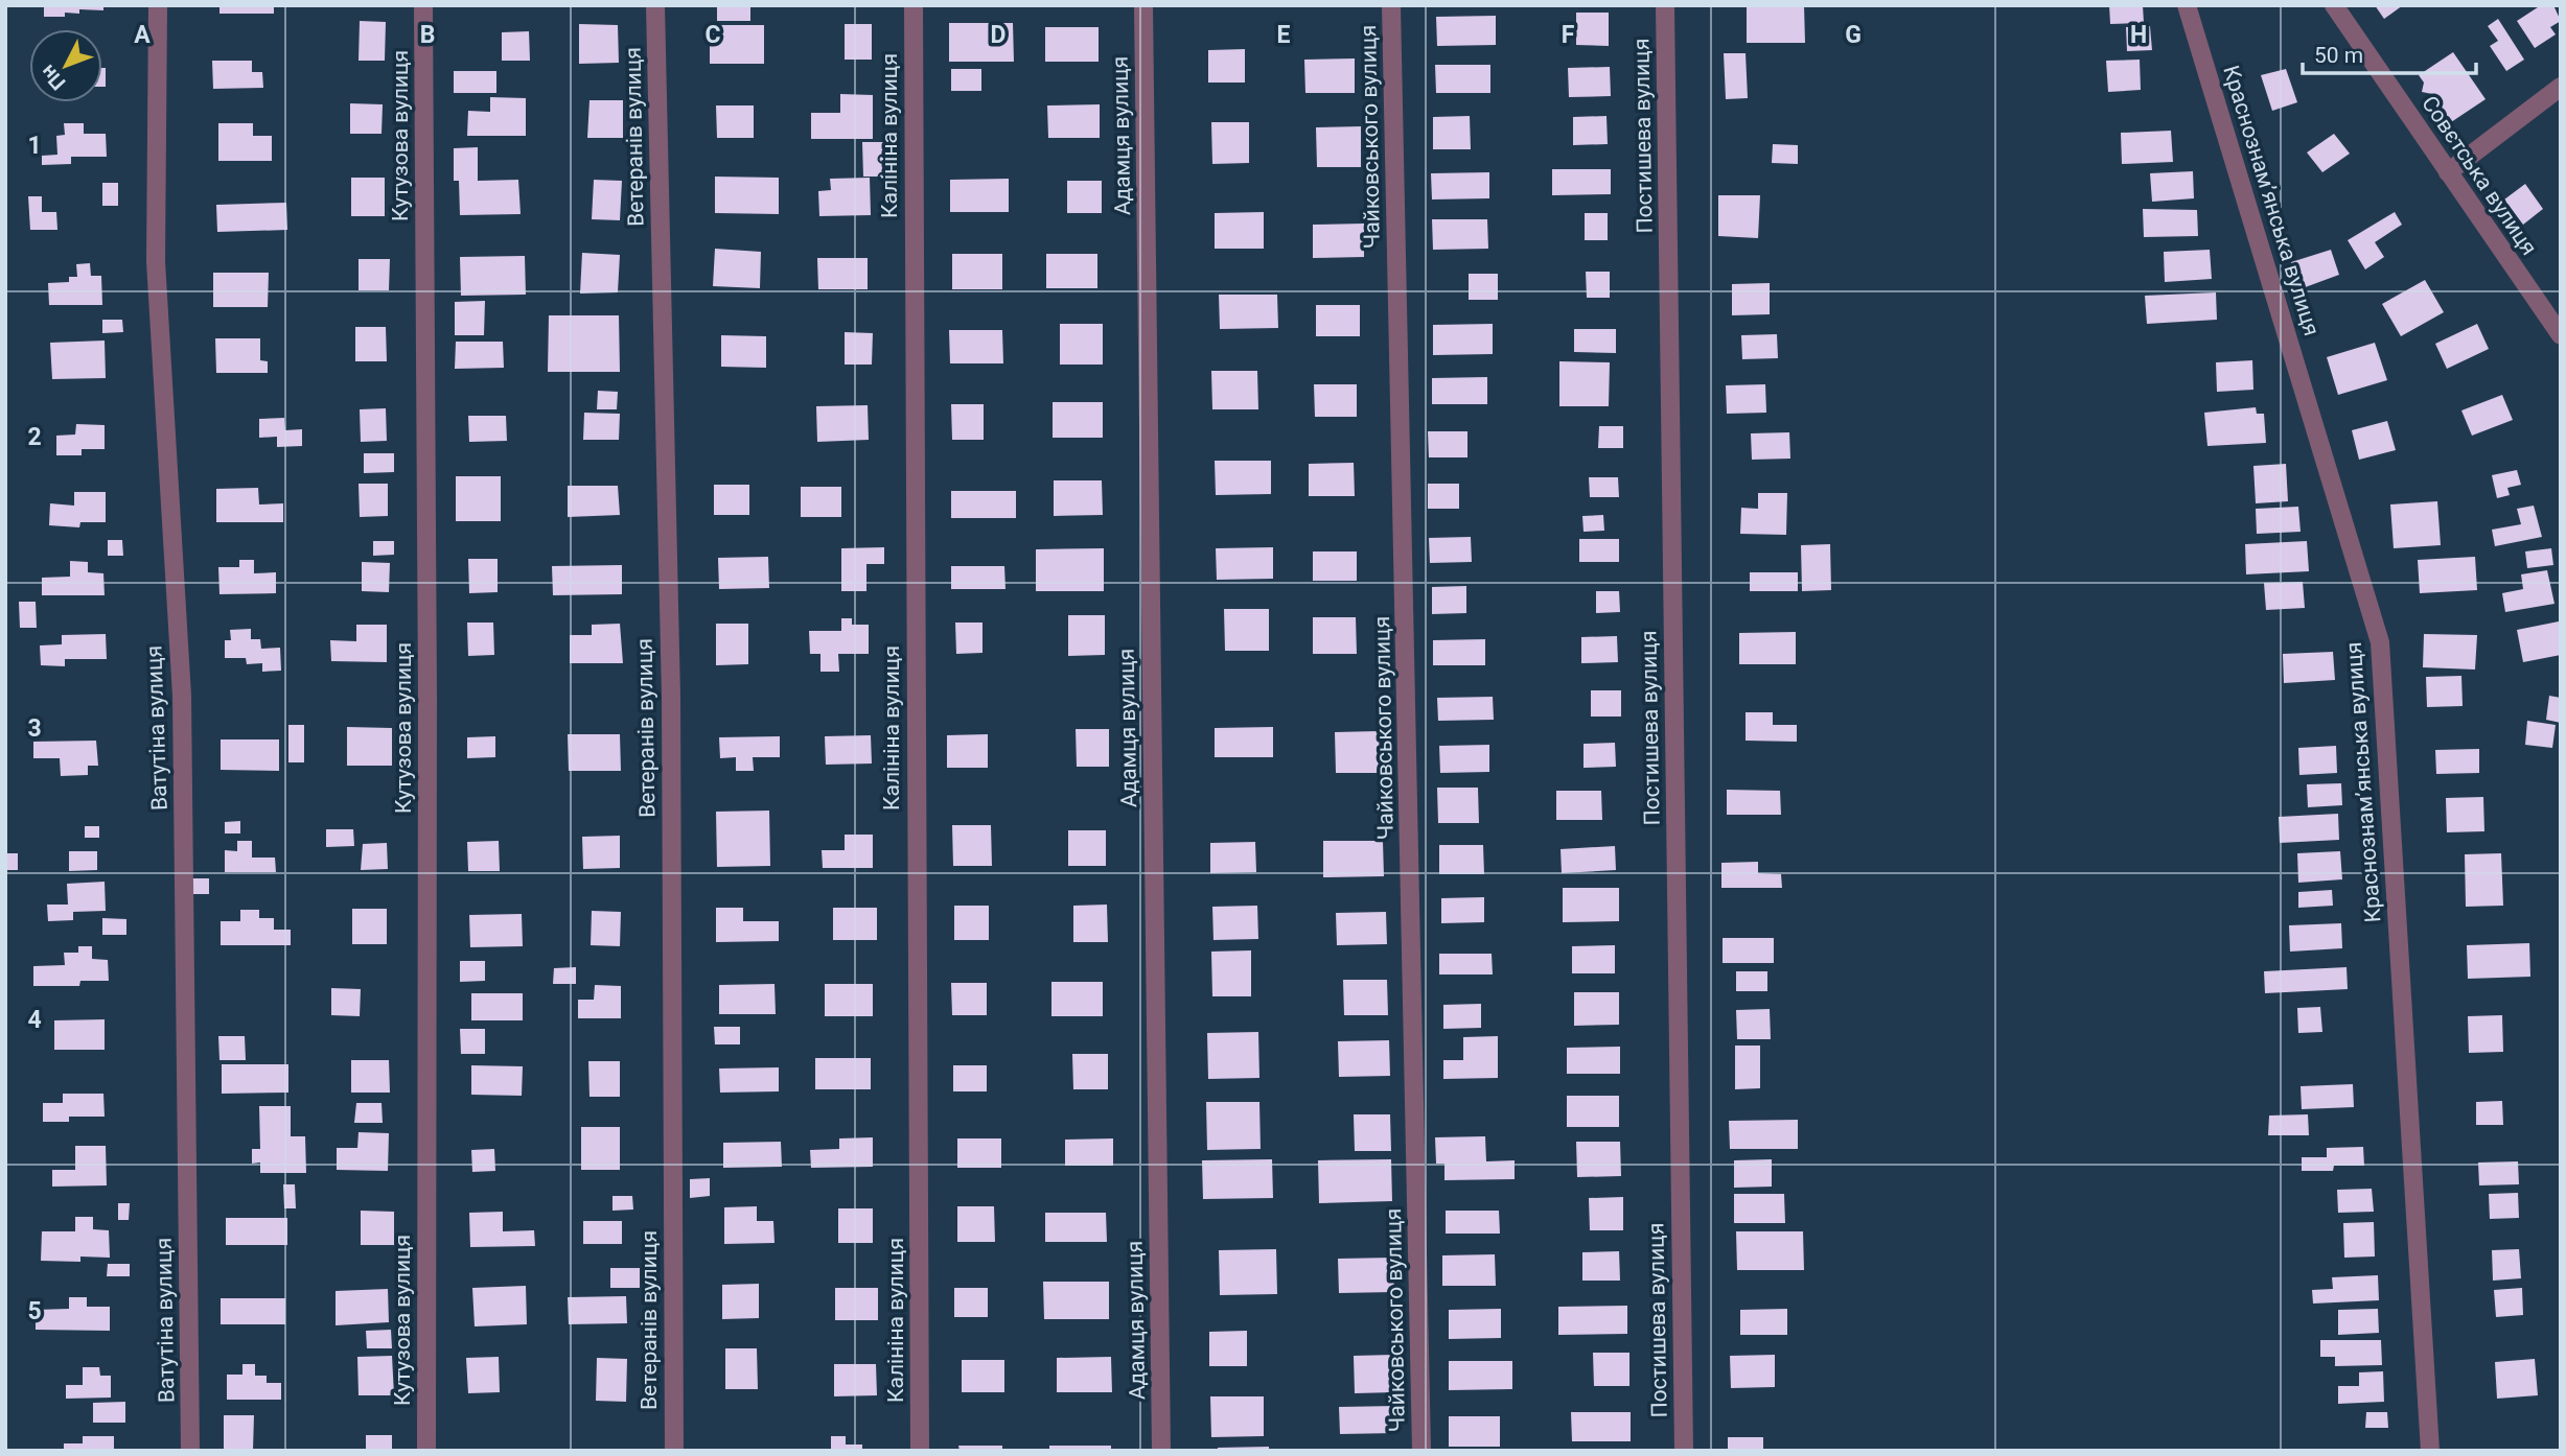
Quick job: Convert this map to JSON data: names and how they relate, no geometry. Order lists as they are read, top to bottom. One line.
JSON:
{"streets":{"street":["Кутузова вулиця","Калініна вулиця","Адамця вулиця","Постишева вулиця","Ветеранів вулиця","Чайковського вулиця","Совєтська вулиця","Краснознамʼянська вулиця","Ватутіна вулиця"]},"scale_bar":"50 m","north":"bottom left","grid":{"columns":["A","B","C","D","E","F","G","H"],"rows":["1","2","3","4","5"]}}
